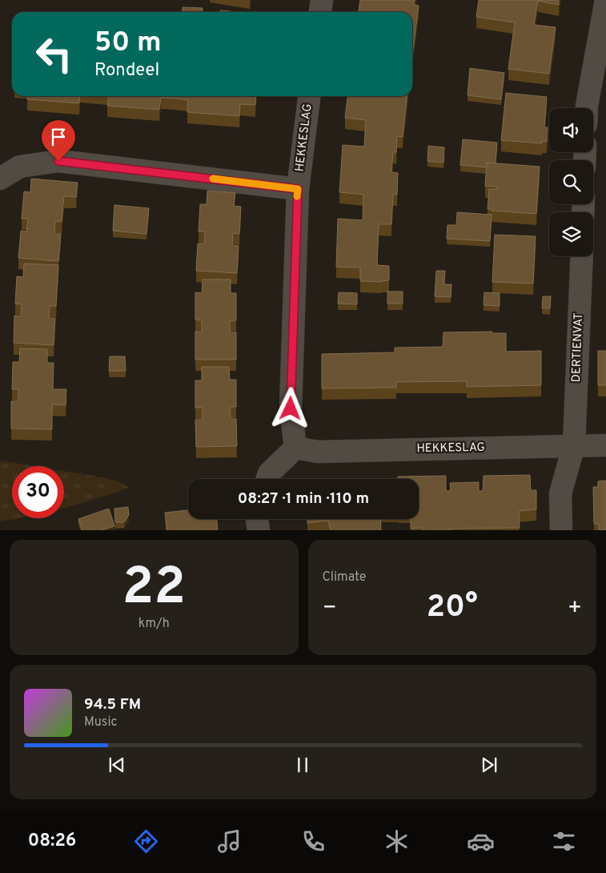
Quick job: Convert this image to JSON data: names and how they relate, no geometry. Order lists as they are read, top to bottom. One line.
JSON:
{"streets":{"street":["HEKKESLAG","DERTIENVAT"]},"crossings":[["HEKKESLAG","DERTIENVAT"]],"page":{"turn":["50 m","Rondeel"],"limit":"30","trip":"08:27 · 1 min · 110 m","tile":[["22","km/h"],"Climate"],"heat":["−","20°","+"],"song":["94.5 FM","Music"],"tabs":"08:26"}}
